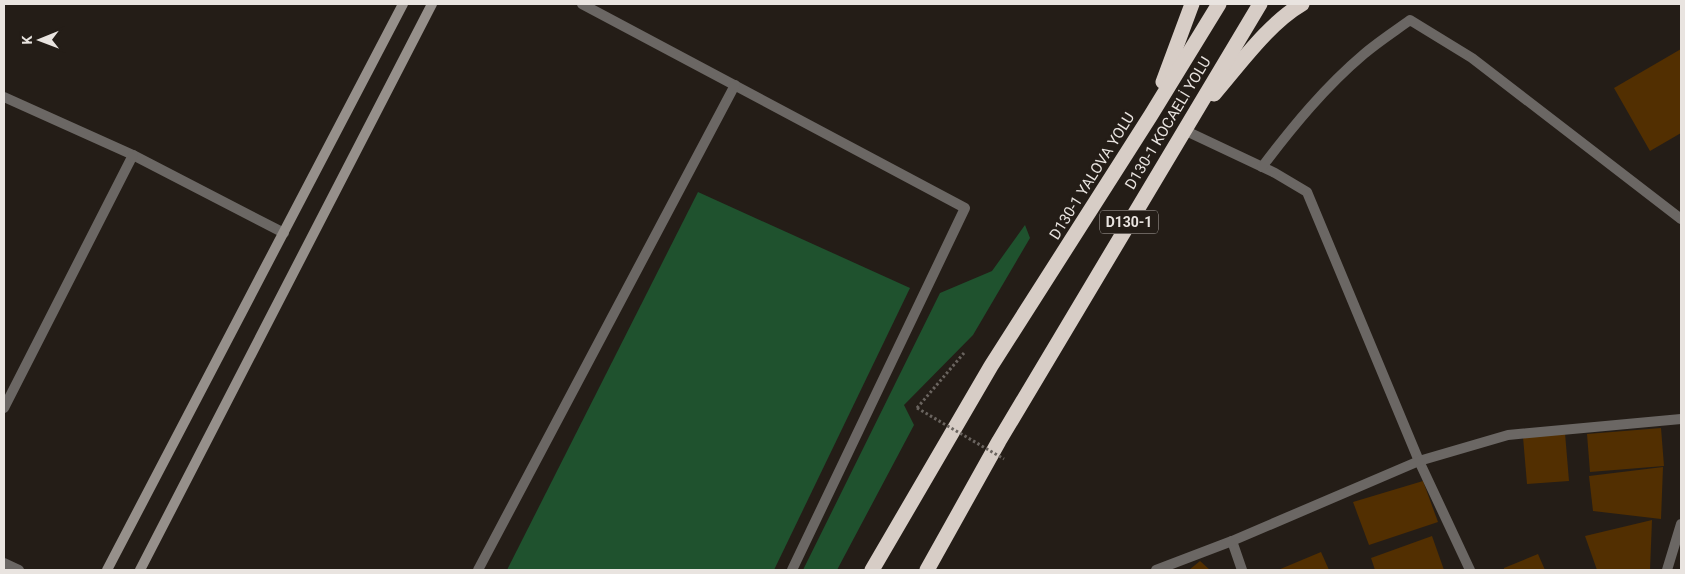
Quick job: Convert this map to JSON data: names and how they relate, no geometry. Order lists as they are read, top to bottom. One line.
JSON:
{"streets":{"highway":["D130-1 KOCAELİ YOLU","D130-1 YALOVA YOLU","D130-1"]},"north":"left"}
